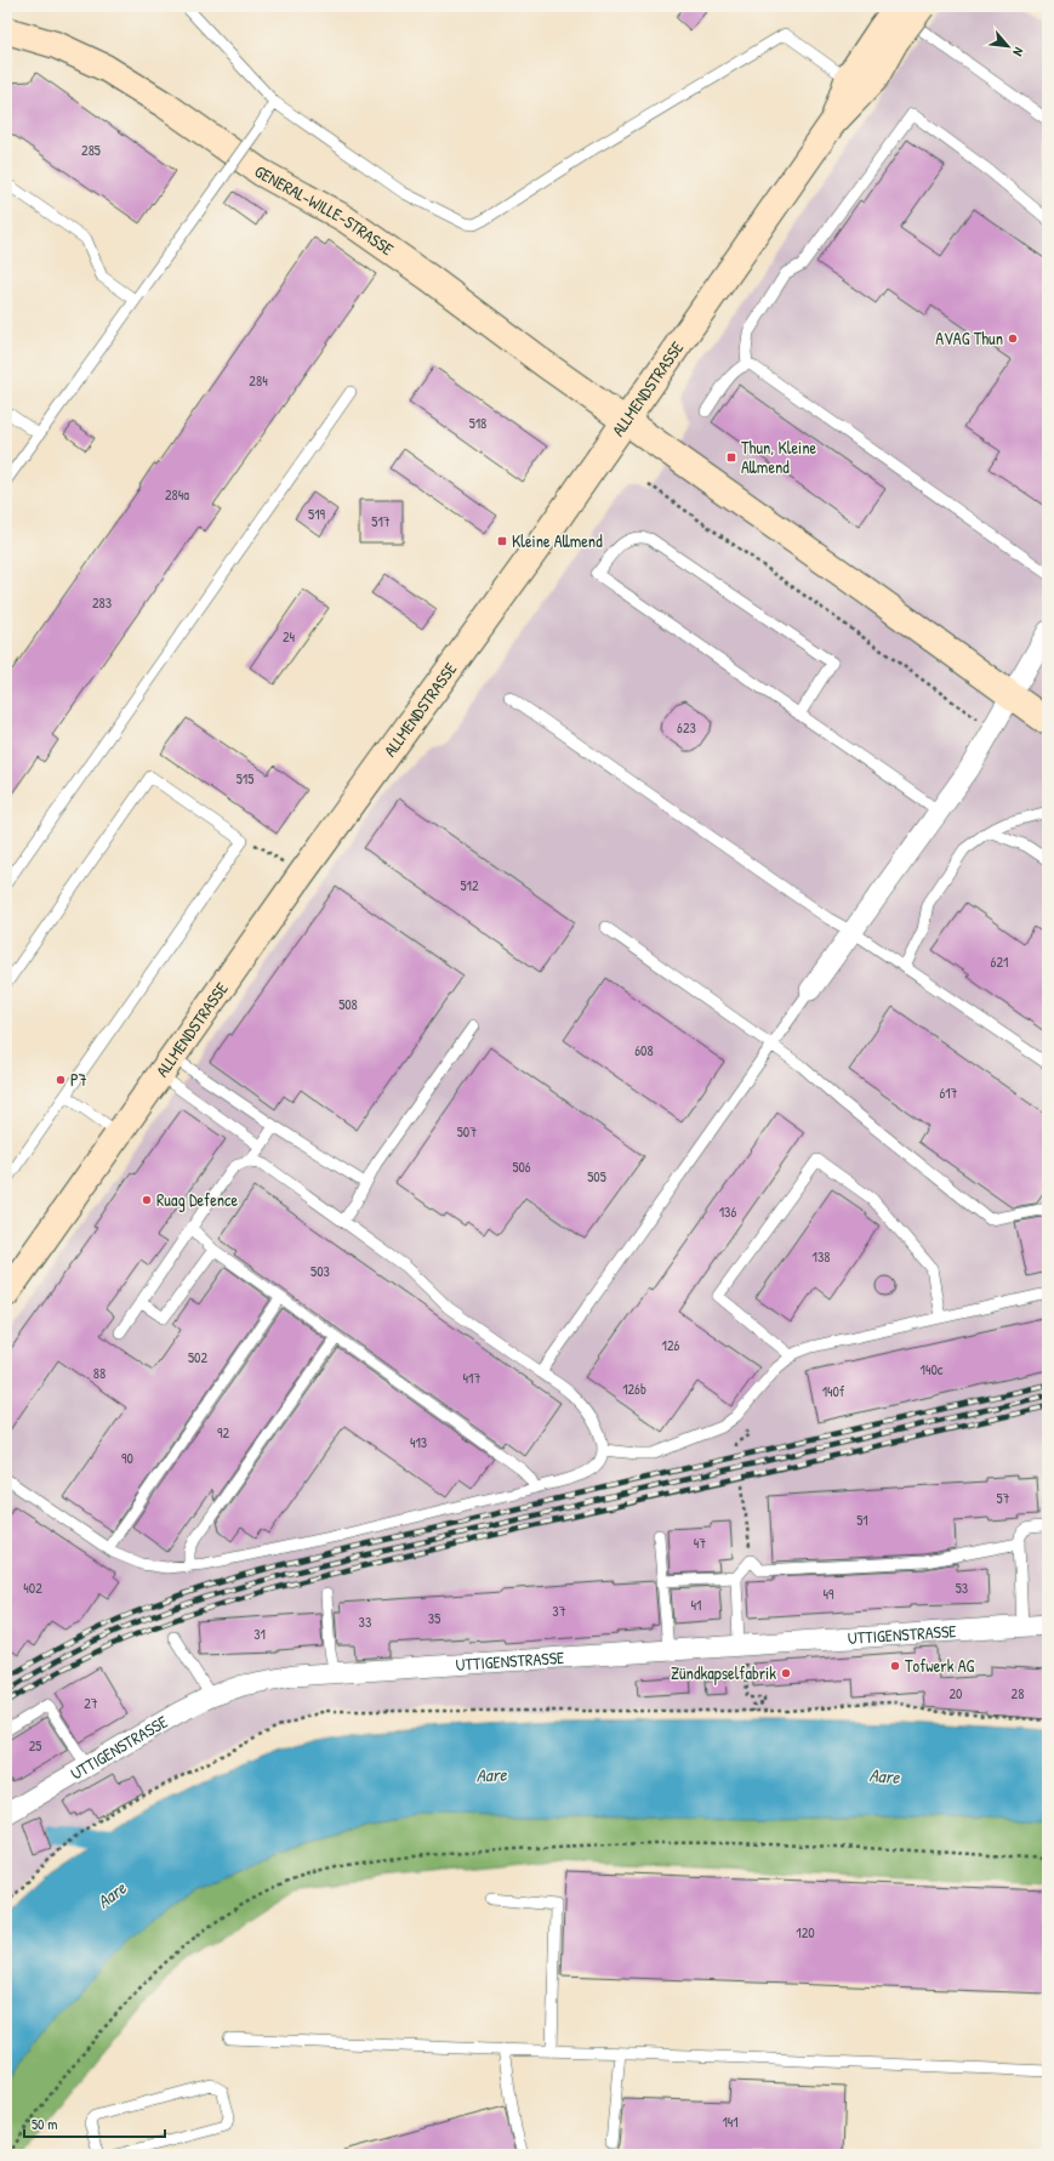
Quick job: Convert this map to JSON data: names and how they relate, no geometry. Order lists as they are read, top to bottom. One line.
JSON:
{"streets":{"main road":["GENERAL-WILLE-STRASSE","ALLMENDSTRASSE"],"street":["UTTIGENSTRASSE"]},"crossings":[["GENERAL-WILLE-STRASSE","ALLMENDSTRASSE"]],"water":["Aare"],"places":{"other":["AVAG Thun","P7","Ruag Defence","Tofwerk AG","Zündkapselfabrik"],"transit":["Thun, Kleine Allmend","Kleine Allmend"]},"house_numbers":["285","284","518","284a","519","517","283","24","623","515","512","621","508","608","617","507","506","505","136","138","503","126","502","140c","88","417","126b","140f","92","413","90","57","51","47","402","53","49","41","37","35","33","31","20","28","27","25","120","141"],"scale_bar":"50 m","north":"bottom right"}
